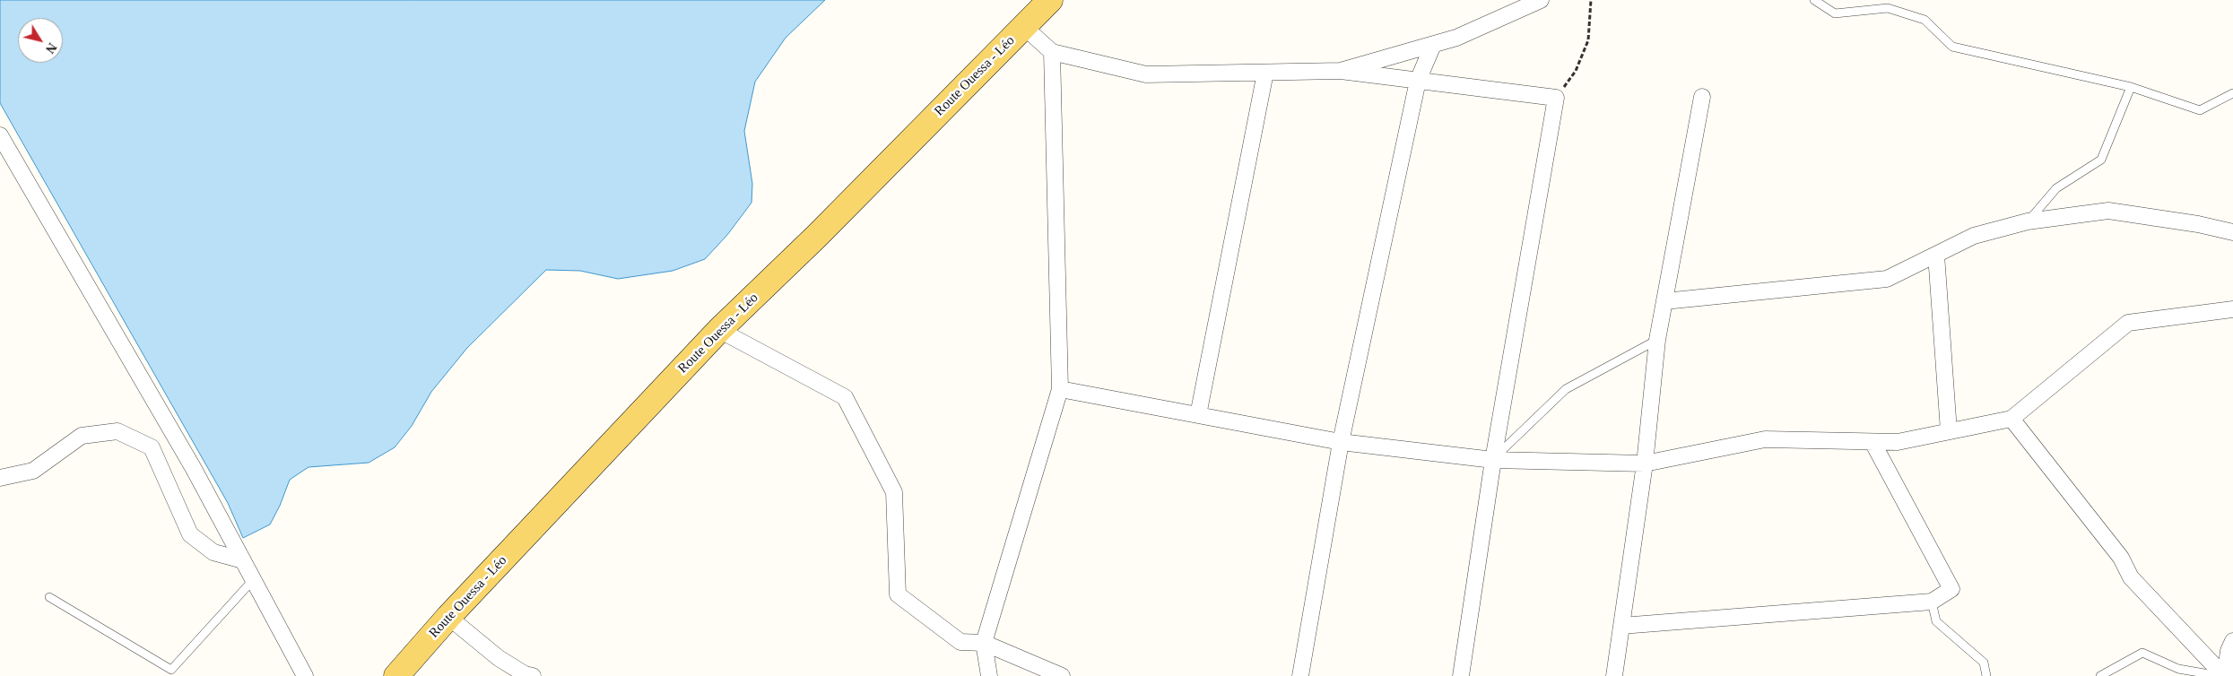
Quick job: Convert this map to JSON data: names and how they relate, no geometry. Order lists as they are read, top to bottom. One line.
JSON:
{"streets":{"main road":["Route Ouessa - Léo"]},"north":"bottom right"}
